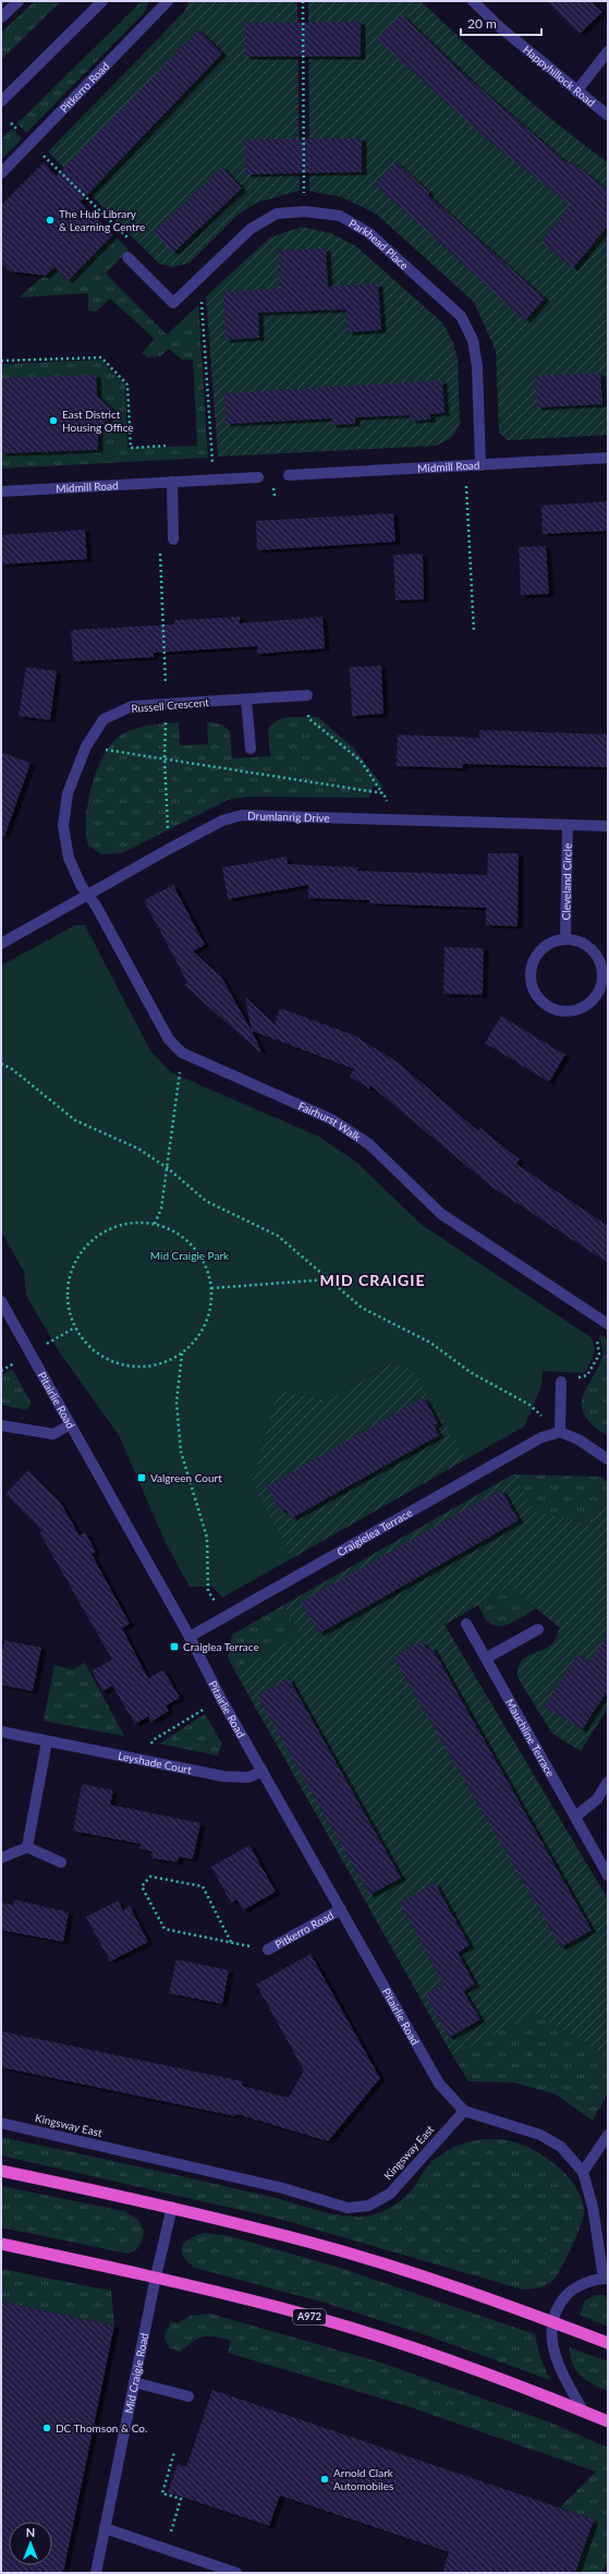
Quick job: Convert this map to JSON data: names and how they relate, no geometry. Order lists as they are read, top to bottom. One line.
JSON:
{"streets":{"highway":["A972"],"street":["Happyhillock Road","Pitkerro Road","Parkhead Place","Midmill Road","Russell Crescent","Drumlanrig Drive","Cleveland Circle","Fairhurst Walk","Pitairlie Road","Craigielea Terrace","Mauchline Terrace","Leyshade Court","Kingsway East","Mid Craigie Road"]},"crossings":[["Pitkerro Road","Pitairlie Road"],["Parkhead Place","Midmill Road"],["Russell Crescent","Drumlanrig Drive"],["Russell Crescent","Fairhurst Walk"],["Drumlanrig Drive","Cleveland Circle"],["Drumlanrig Drive","Fairhurst Walk"],["Pitairlie Road","Craigielea Terrace"],["Pitairlie Road","Leyshade Court"],["Pitairlie Road","Kingsway East"],["A972","Mid Craigie Road"]],"districts":["MID CRAIGIE"],"parks":["Mid Craigie Park"],"places":{"other":["The Hub Library & Learning Centre","East District Housing Office","DC Thomson & Co.","Arnold Clark Automobiles"],"transit":["Valgreen Court","Craiglea Terrace"]},"scale_bar":"20 m","north":"top"}
